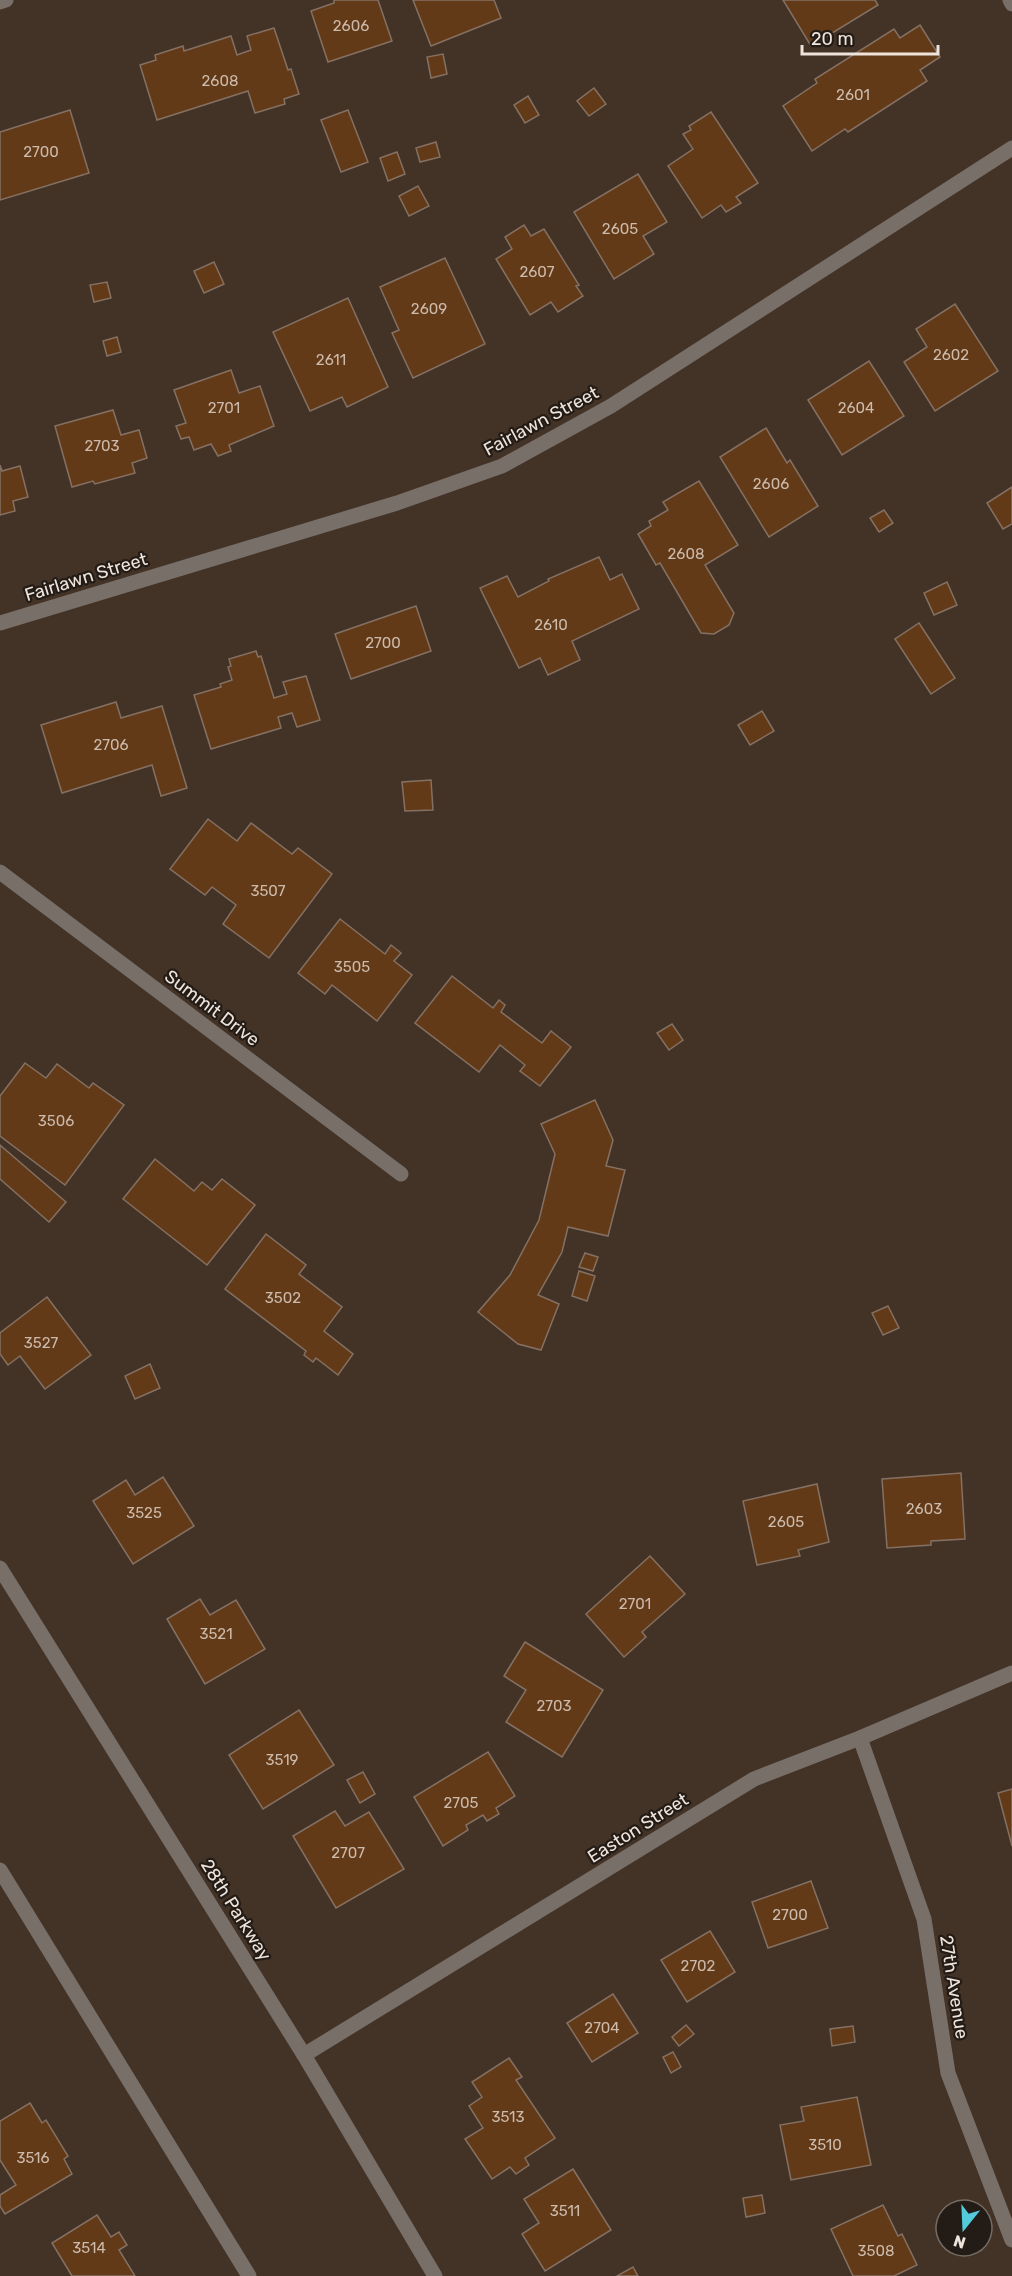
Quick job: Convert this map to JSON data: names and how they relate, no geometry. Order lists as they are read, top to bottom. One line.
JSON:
{"streets":{"street":["Fairlawn Street","Summit Drive","Easton Street","28th Parkway","27th Avenue"]},"crossings":[["Easton Street","28th Parkway"],["Easton Street","27th Avenue"]],"house_numbers":["2606","2608","2601","2700","2605","2607","2609","2602","2611","2701","2604","2703","2606","2608","2610","2700","2706","3507","3505","3506","3502","3527","2603","3525","2605","2701","3521","2703","3519","2705","2707","2700","2702","2704","3513","3510","3516","3511","3514","3508"],"scale_bar":"20 m","north":"bottom"}
